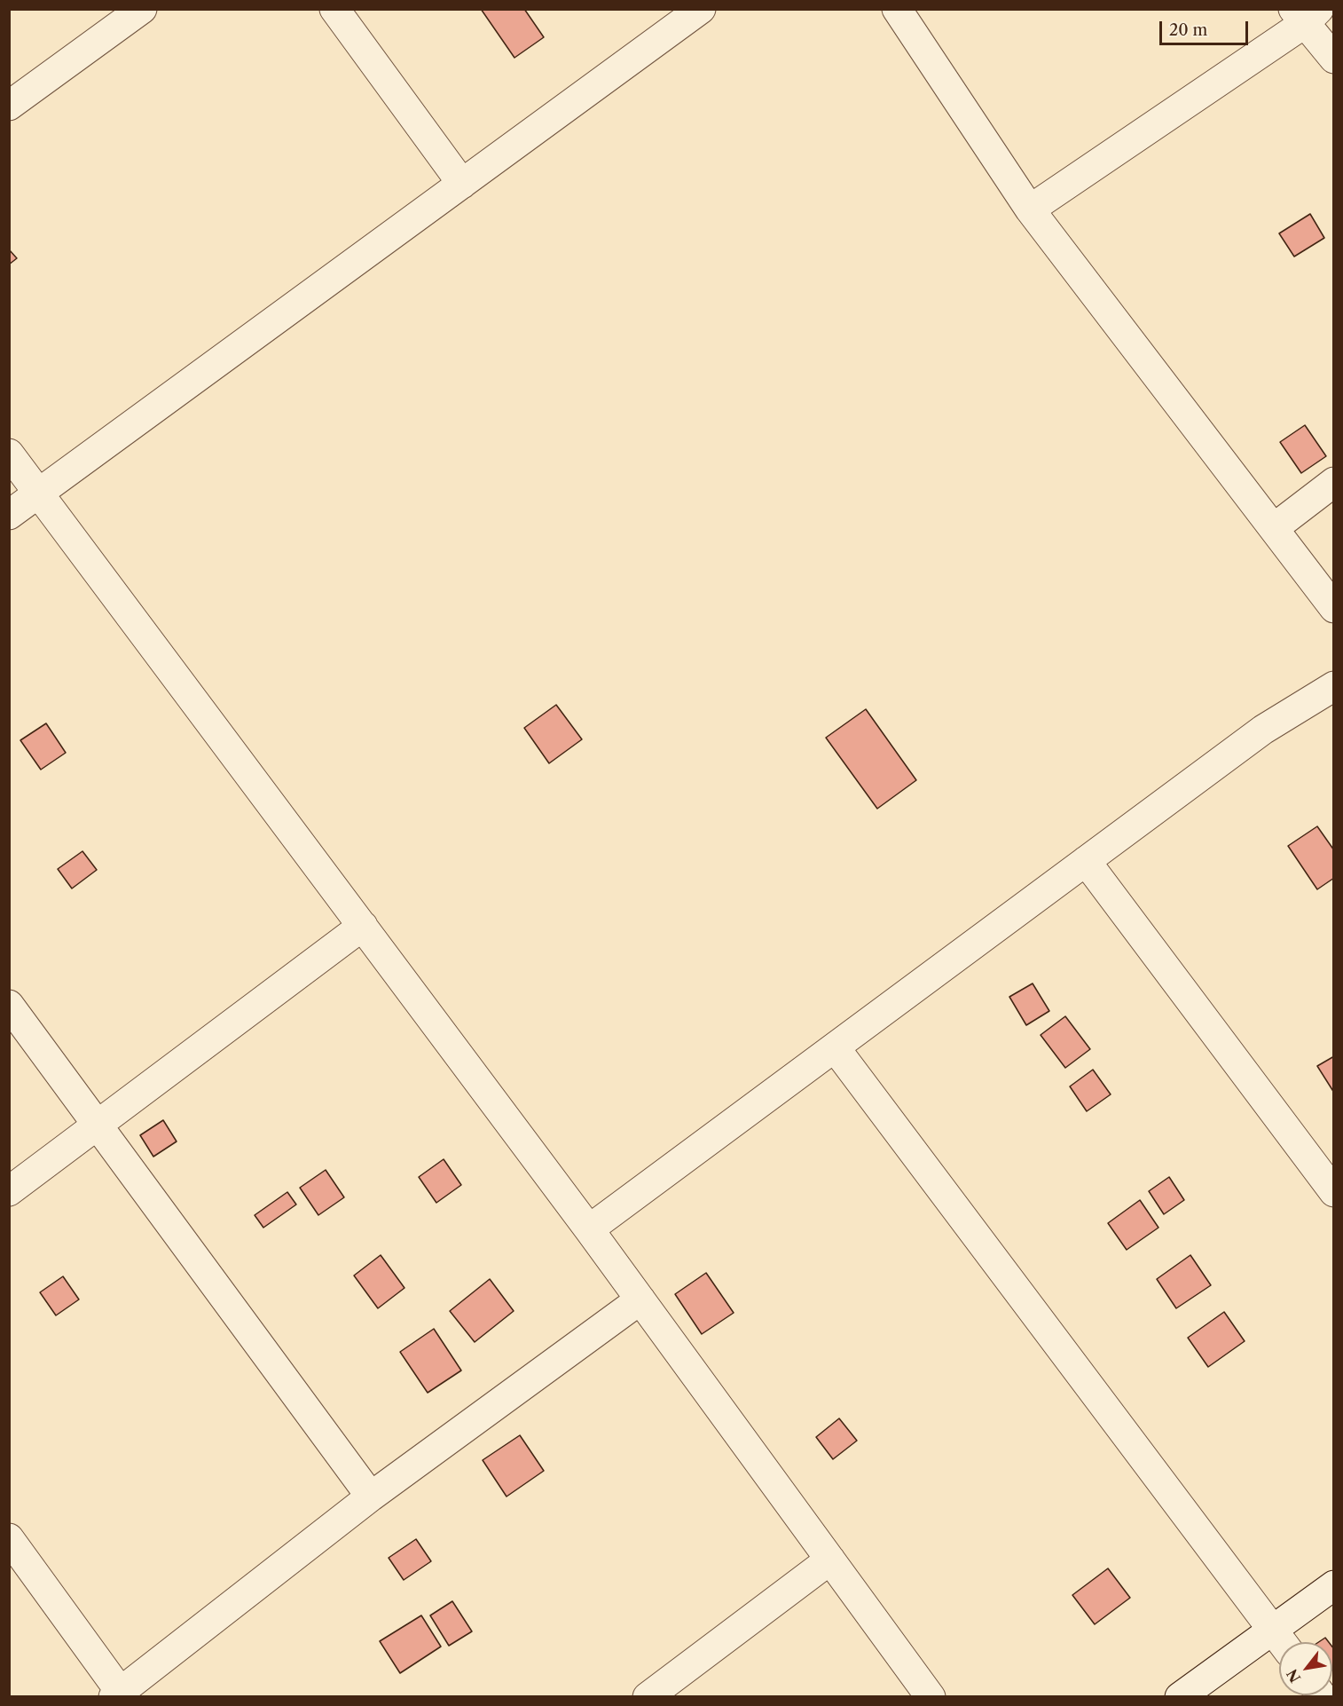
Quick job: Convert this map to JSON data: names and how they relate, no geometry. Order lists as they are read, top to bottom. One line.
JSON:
{"scale_bar":"20 m","north":"bottom left"}
